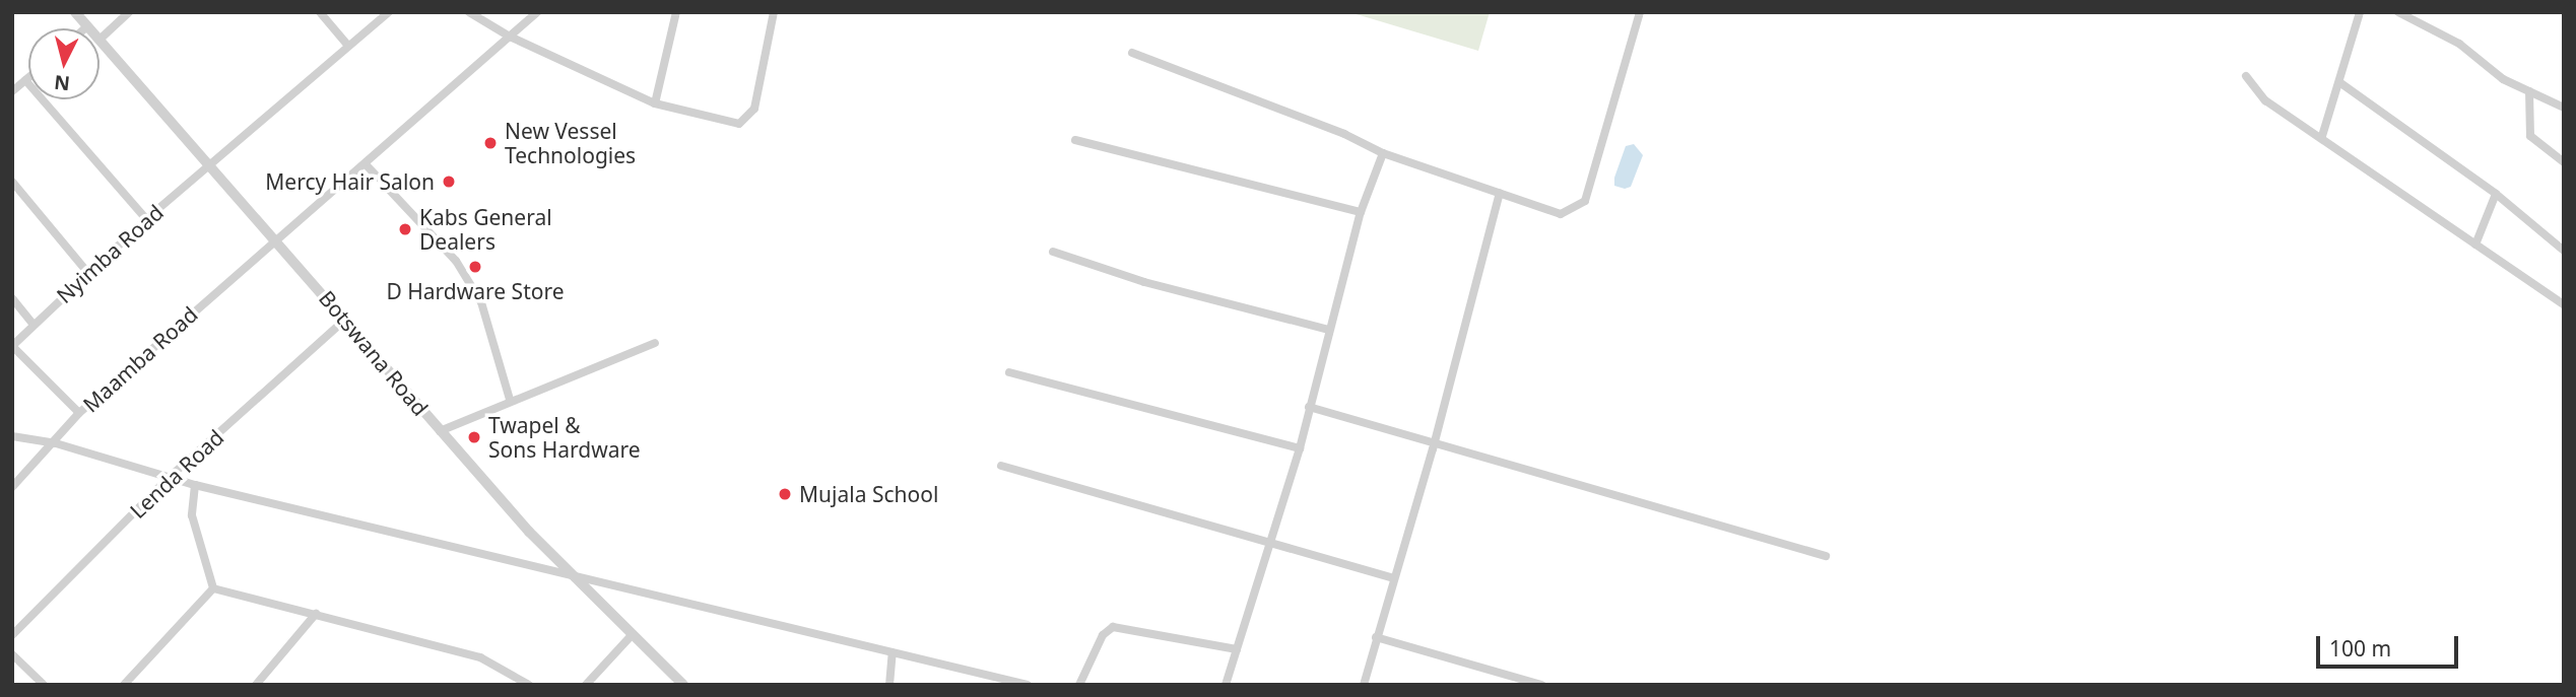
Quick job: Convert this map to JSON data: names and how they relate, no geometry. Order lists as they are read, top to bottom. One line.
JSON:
{"streets":{"street":["Nyimba Road","Botswana Road","Maamba Road","Lenda Road"]},"crossings":[["Nyimba Road","Botswana Road"],["Botswana Road","Maamba Road"],["Botswana Road","Lenda Road"]],"places":["New Vessel Technologies","Mercy Hair Salon","Kabs General Dealers","D Hardware Store","Twapel & Sons Hardware","Mujala School"],"scale_bar":"100 m","north":"bottom"}
